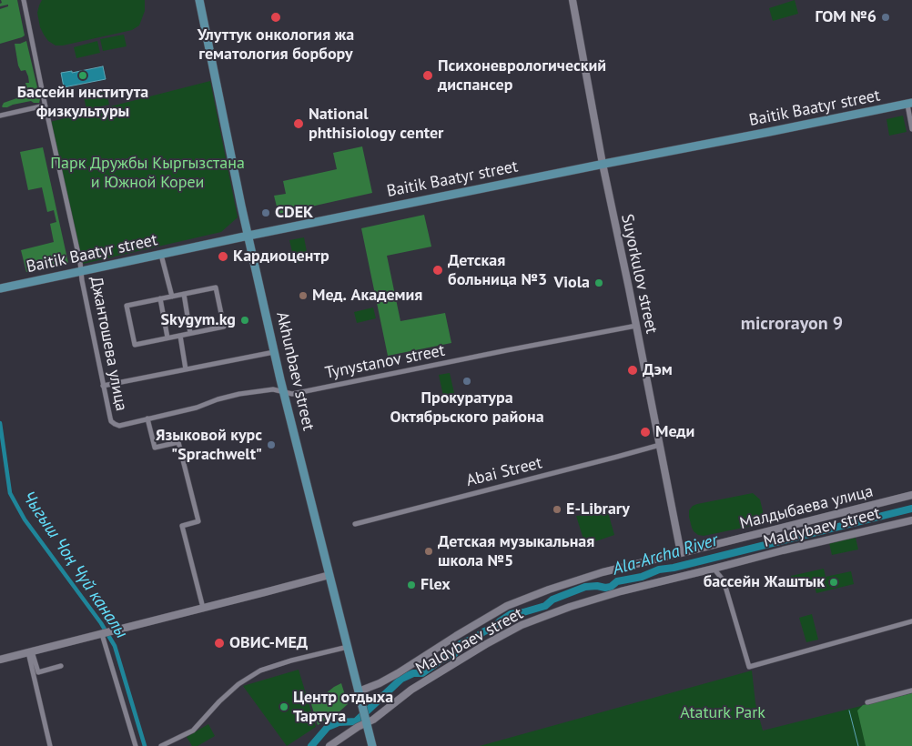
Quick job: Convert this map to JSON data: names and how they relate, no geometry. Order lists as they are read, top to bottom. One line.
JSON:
{"streets":{"main road":["Baitik Baatyr street","Akhunbaev street"],"street":["Suyorkulov street","Джантошева улица","Tynystanov street","Abai Street","Малдыбаева улица","Maldybaev street"]},"crossings":[["Baitik Baatyr street","Suyorkulov street"],["Baitik Baatyr street","Джантошева улица"],["Baitik Baatyr street","Akhunbaev street"],["Suyorkulov street","Tynystanov street"],["Suyorkulov street","Abai Street"],["Suyorkulov street","Малдыбаева улица"],["Suyorkulov street","Maldybaev street"],["Джантошева улица","Tynystanov street"],["Tynystanov street","Akhunbaev street"],["Akhunbaev street","Maldybaev street"],["Малдыбаева улица","Maldybaev street"]],"districts":["microrayon 9"],"water":["Ala-Archa River","Чыгыш Чоң Чүй каналы"],"parks":["Парк Дружбы Кыргызстана и Южной Кореи","Ataturk Park"],"places":["Улуттук онкология жа гематология борбору","ГОМ №6","Бассейн института физкультуры","Психоневрологический диспансер","National phthisiology center","CDEK","Кардиоцентр","Детская больница №3","Viola","Мед. Академия","Skygym.kg","Дэм","Прокуратура Октябрьского района","Меди","Языковой курс \"Sprachwelt\"","E-Library","Детская музыкальная школа №5","бассейн Жаштык","Flex","ОВИС-МЕД","Центр отдыха Тартуга"]}
